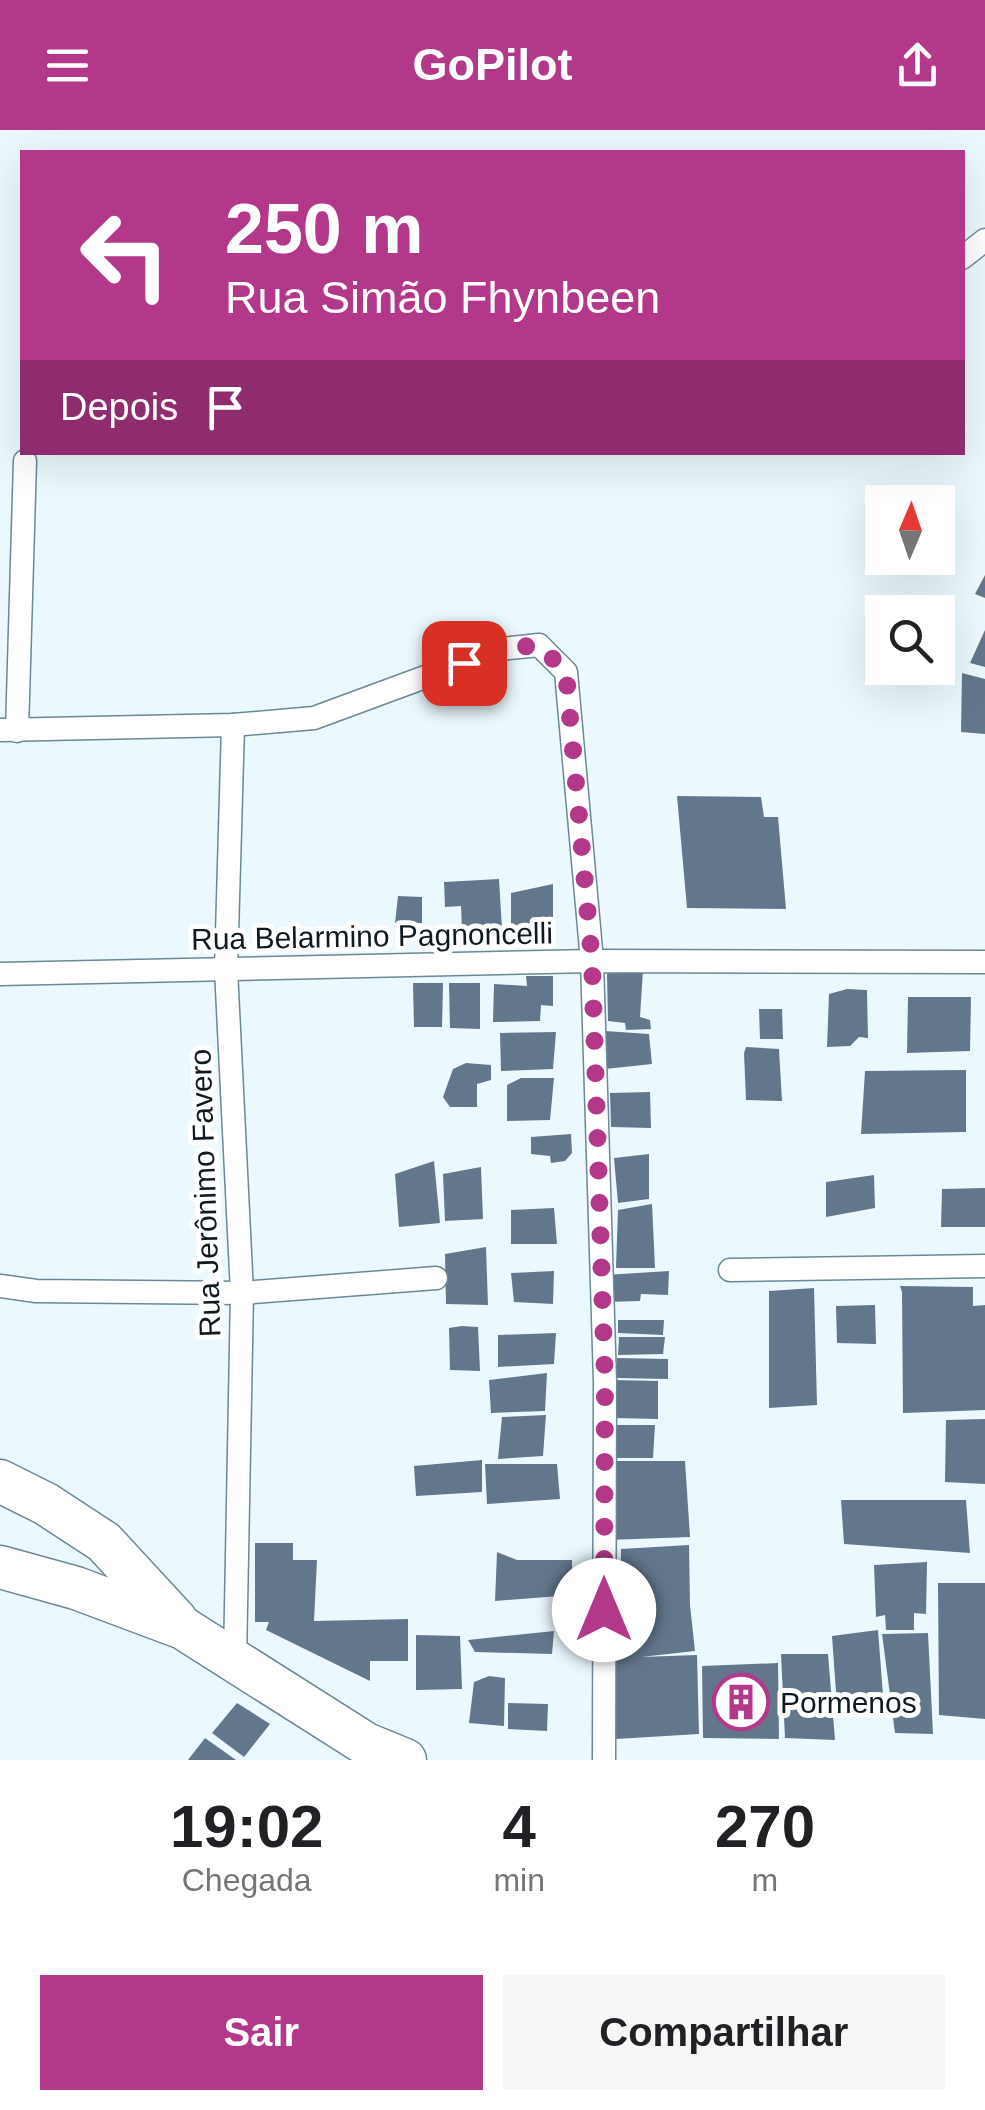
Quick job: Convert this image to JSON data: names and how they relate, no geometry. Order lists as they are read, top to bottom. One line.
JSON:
{"streets":{"street":["Rua Belarmino Pagnoncelli","Rua Jerônimo Favero"]},"crossings":[["Rua Belarmino Pagnoncelli","Rua Jerônimo Favero"]],"places":{"building":["Pormenos"]},"north":"top","page":{"header":"GoPilot","turn":["250 m","Rua Simão Fhynbeen"],"then":"Depois","eta":["19:02","Chegada","4","min","270","m"],"buttons":["Sair","Compartilhar"]}}
